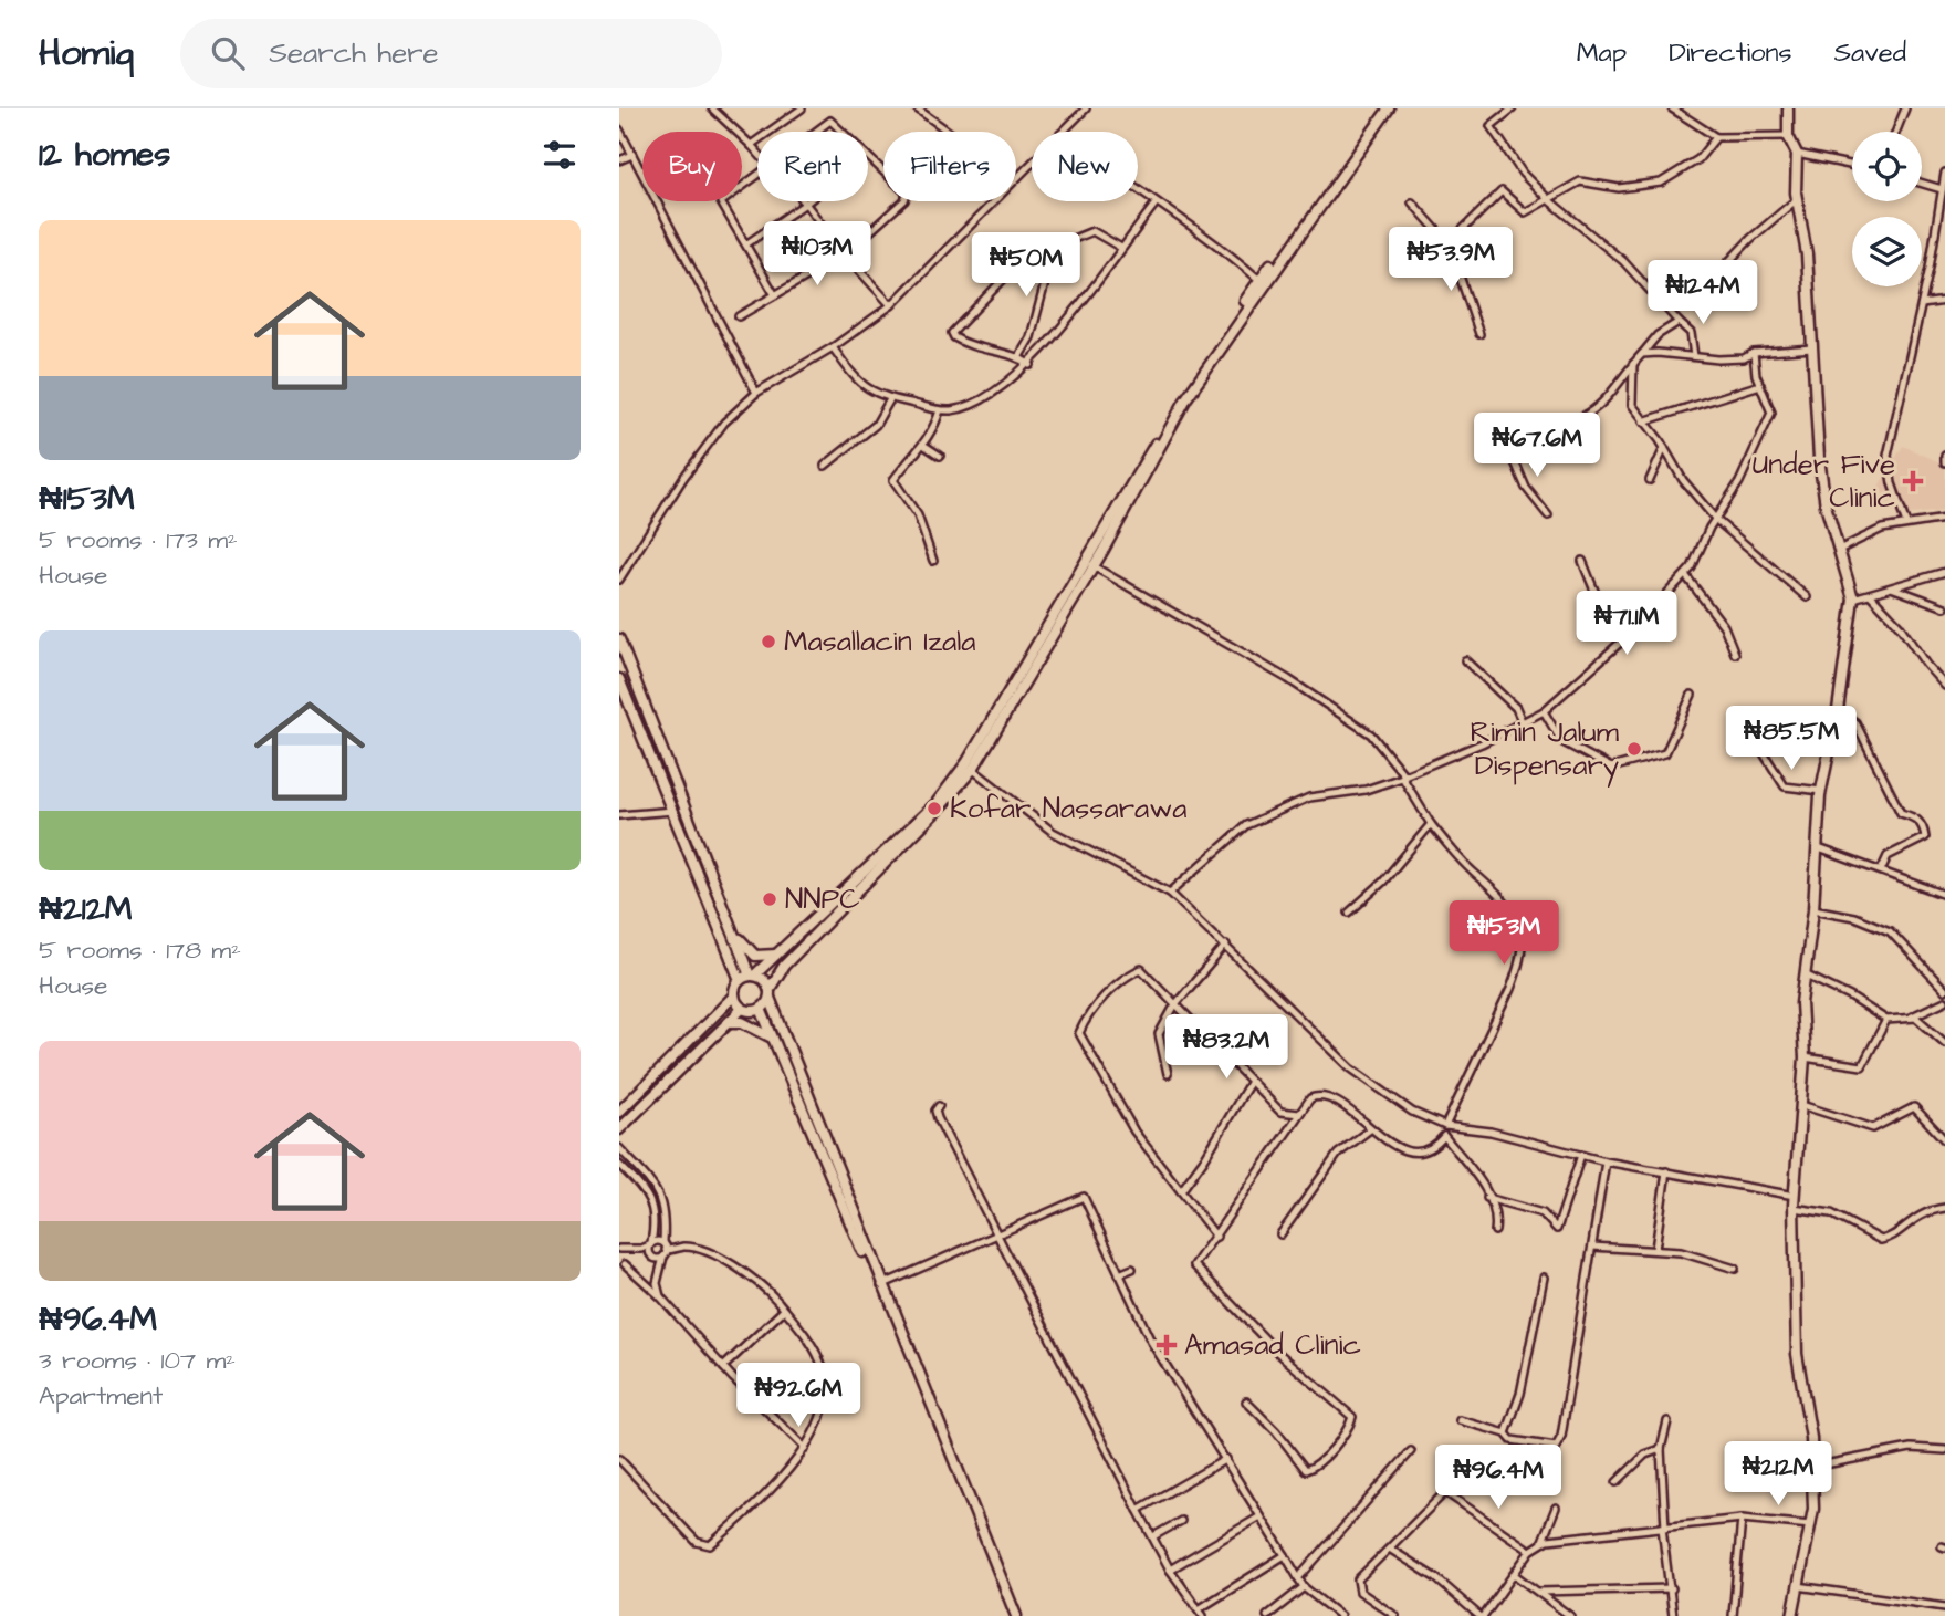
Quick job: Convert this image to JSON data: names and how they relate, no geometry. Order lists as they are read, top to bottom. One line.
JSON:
{"places":{"health":["Under Five Clinic","Amasad Clinic"],"other":["Masallacin Izala","Rimin Jalum Dispensary","Kofar Nassarawa","NNPC"]},"page":{"header":"Homiq","search":"Search here","nav":["Map","Directions","Saved"],"heading":"12 homes","chip":["Buy","Rent","Filters","New"],"list":[{"name":"₦153M","note":"5 rooms · 173 m² · House"},{"name":"₦212M","note":"5 rooms · 178 m² · House"},{"name":"₦96.4M","note":"3 rooms · 107 m² · Apartment"}],"price":["₦103M","₦53.9M","₦50M","₦124M","₦67.6M","₦71.1M","₦85.5M","₦153M","₦83.2M","₦92.6M","₦212M","₦96.4M"]}}
